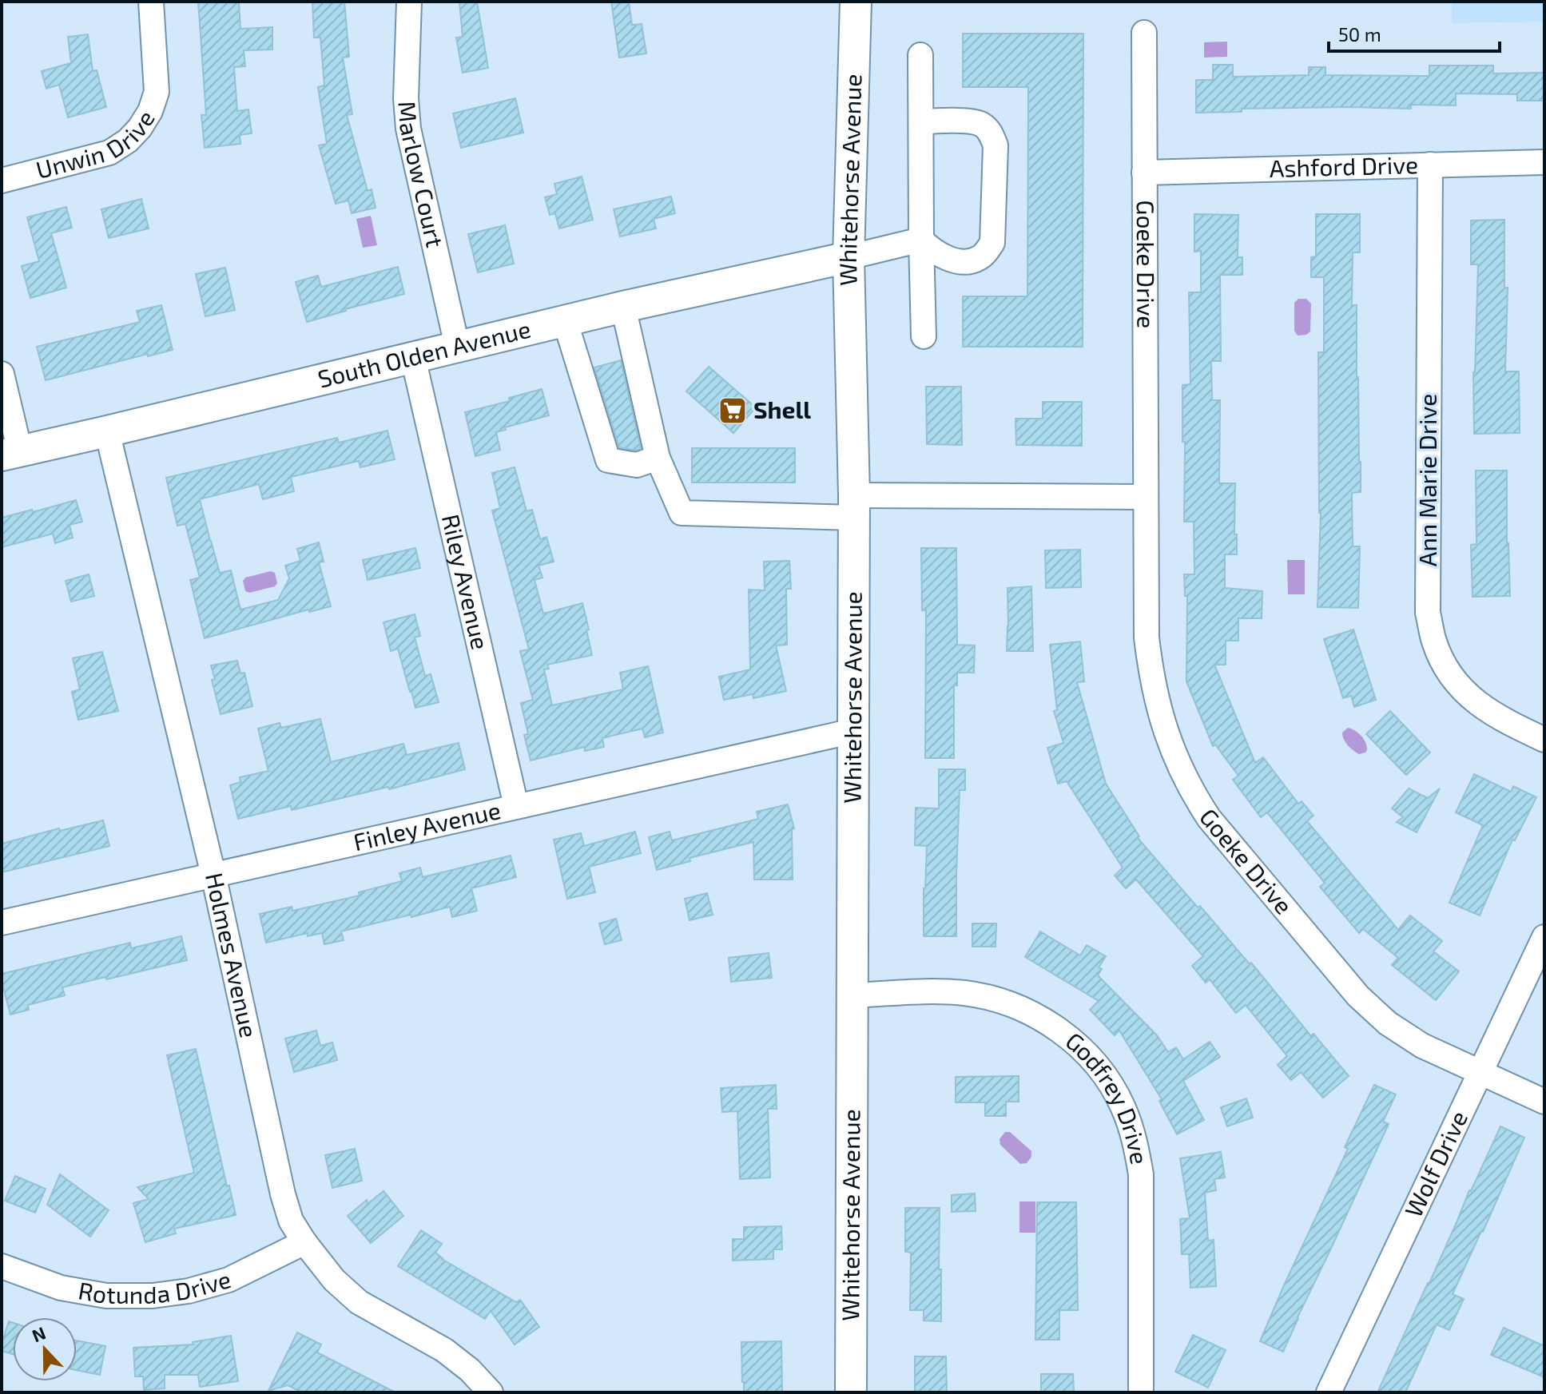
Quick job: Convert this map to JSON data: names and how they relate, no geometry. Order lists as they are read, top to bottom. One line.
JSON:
{"streets":{"main road":["Whitehorse Avenue","South Olden Avenue"],"street":["Unwin Drive","Ashford Drive","Marlow Court","Goeke Drive","Ann Marie Drive","Riley Avenue","Finley Avenue","Holmes Avenue","Godfrey Drive","Wolf Drive","Rotunda Drive"]},"crossings":[["Ashford Drive","Goeke Drive"],["Ashford Drive","Ann Marie Drive"],["Marlow Court","South Olden Avenue"],["Whitehorse Avenue","South Olden Avenue"],["Whitehorse Avenue","Finley Avenue"],["Whitehorse Avenue","Godfrey Drive"],["Goeke Drive","Wolf Drive"],["South Olden Avenue","Riley Avenue"],["South Olden Avenue","Holmes Avenue"],["Riley Avenue","Finley Avenue"],["Finley Avenue","Holmes Avenue"],["Holmes Avenue","Rotunda Drive"]],"places":{"supermarket":["Shell"]},"scale_bar":"50 m","north":"top"}
